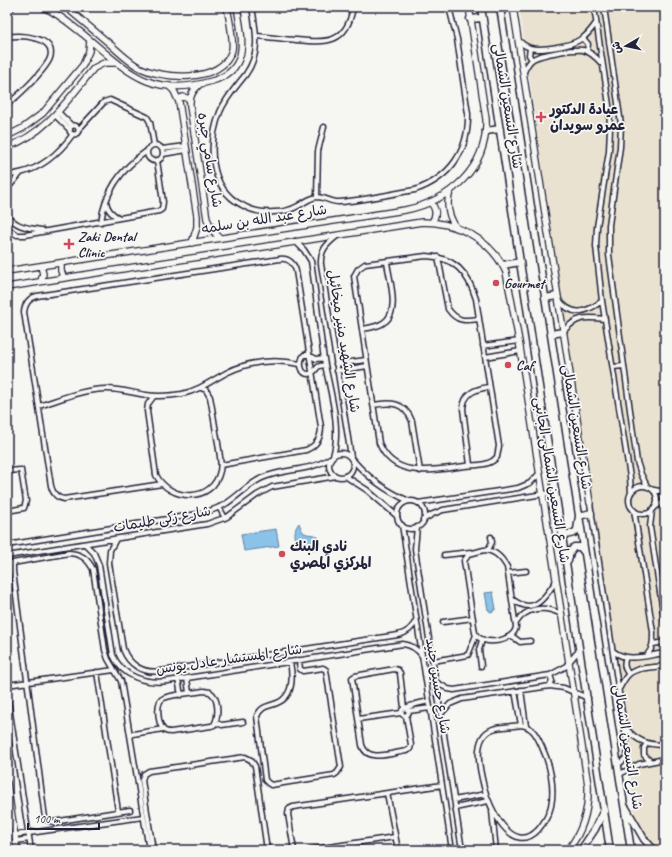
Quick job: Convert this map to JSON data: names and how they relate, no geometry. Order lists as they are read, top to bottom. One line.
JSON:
{"streets":{"main road":["شارع التسعين الشمالى","شارع سامي جبره","شارع عبد الله بن سلمه","شارع التسعين الشمالى الجانبى"],"street":["شارع الشهيد منير ميخائيل","شارع زكى طليمات","شارع المستشار عادل يونس","شارع حسين جنيد"]},"crossings":[["شارع سامي جبره","شارع عبد الله بن سلمه"],["شارع عبد الله بن سلمه","شارع الشهيد منير ميخائيل"],["شارع عبد الله بن سلمه","شارع التسعين الشمالى الجانبى"],["شارع الشهيد منير ميخائيل","شارع زكى طليمات"],["شارع زكى طليمات","شارع المستشار عادل يونس"],["شارع المستشار عادل يونس","شارع حسين جنيد"]],"places":{"health":["عيادة الدكتور عمرو سويدان","Zaki Dental Clinic"],"other":["Gourmet","Caf","نادي البنك المركزي المصري"]},"scale_bar":"100 m","north":"left"}
